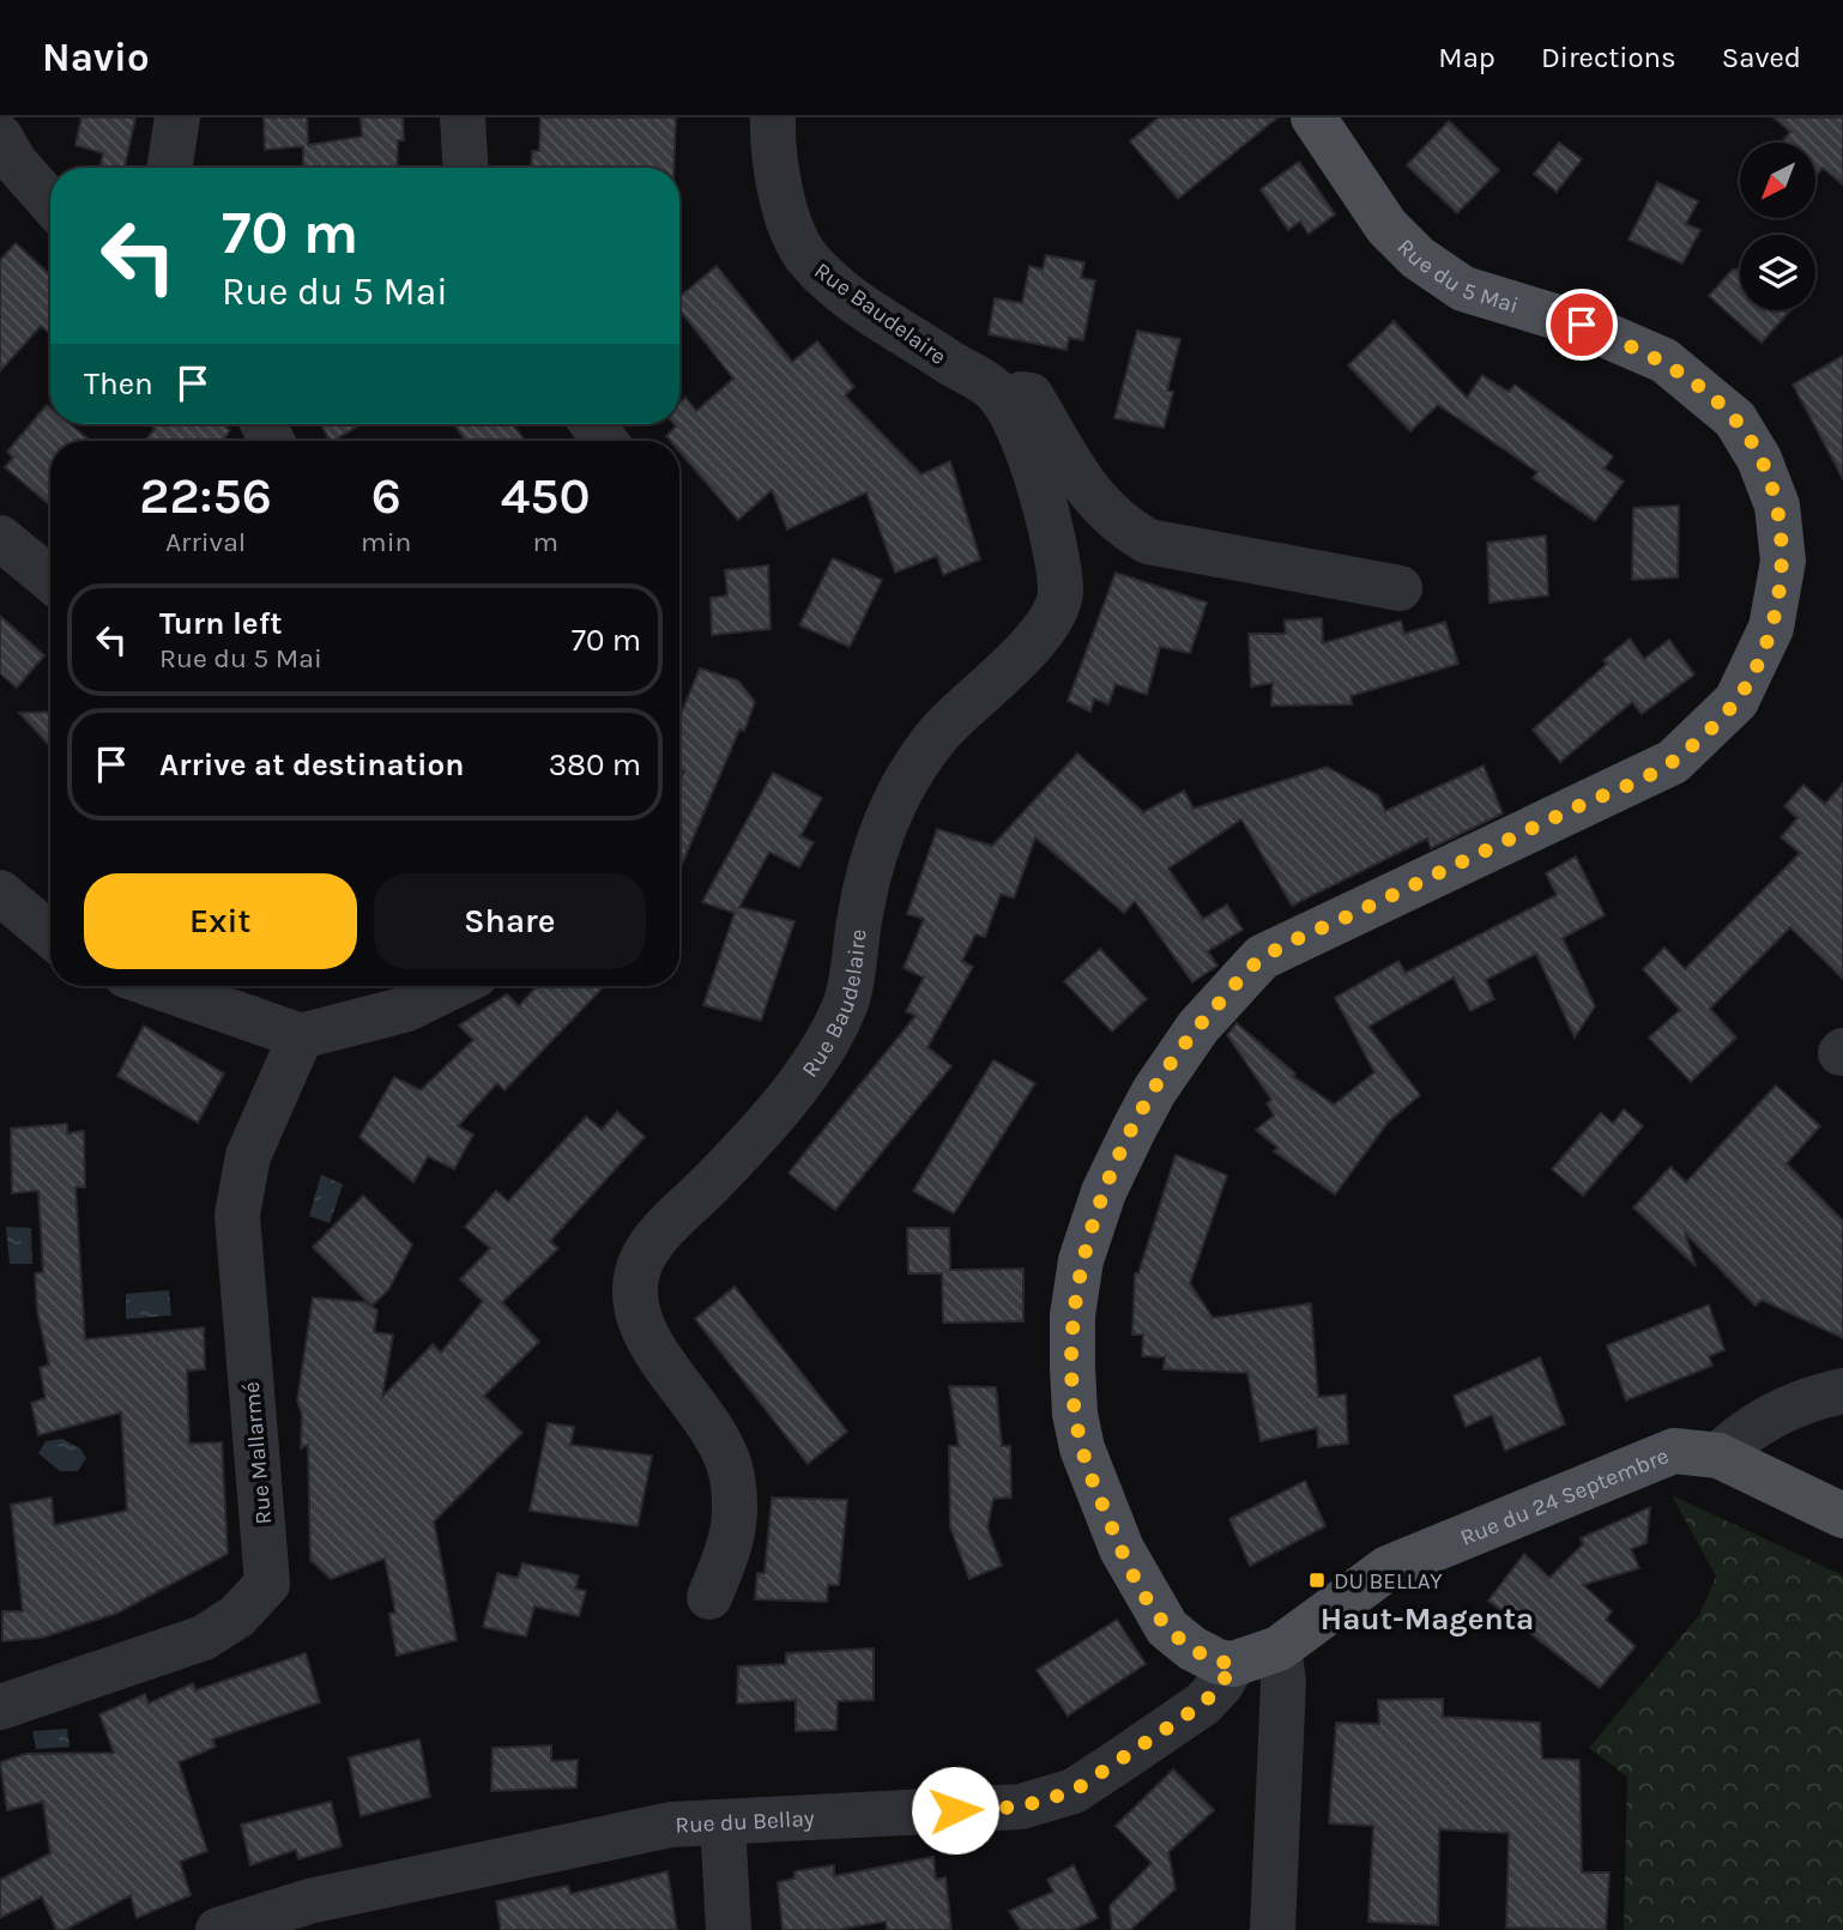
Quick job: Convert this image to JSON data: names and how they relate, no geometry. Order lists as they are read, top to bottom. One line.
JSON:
{"streets":{"main road":["Rue du 5 Mai","Rue du 24 Septembre"],"street":["Rue Baudelaire","Rue Mallarmé","Rue du Bellay"]},"crossings":[["Rue du 5 Mai","Rue du Bellay"]],"districts":["Haut-Magenta"],"places":{"transit":["DU BELLAY"]},"north":"bottom left","page":{"header":"Navio","nav":["Map","Directions","Saved"],"turn":["70 m","Rue du 5 Mai"],"then":"Then","eta":["22:56","Arrival","6","min","450","m"],"list":[{"name":"Turn left","note":"Rue du 5 Mai","value":"70 m"},{"name":"Arrive at destination","value":"380 m"}],"buttons":["Exit","Share"]}}
